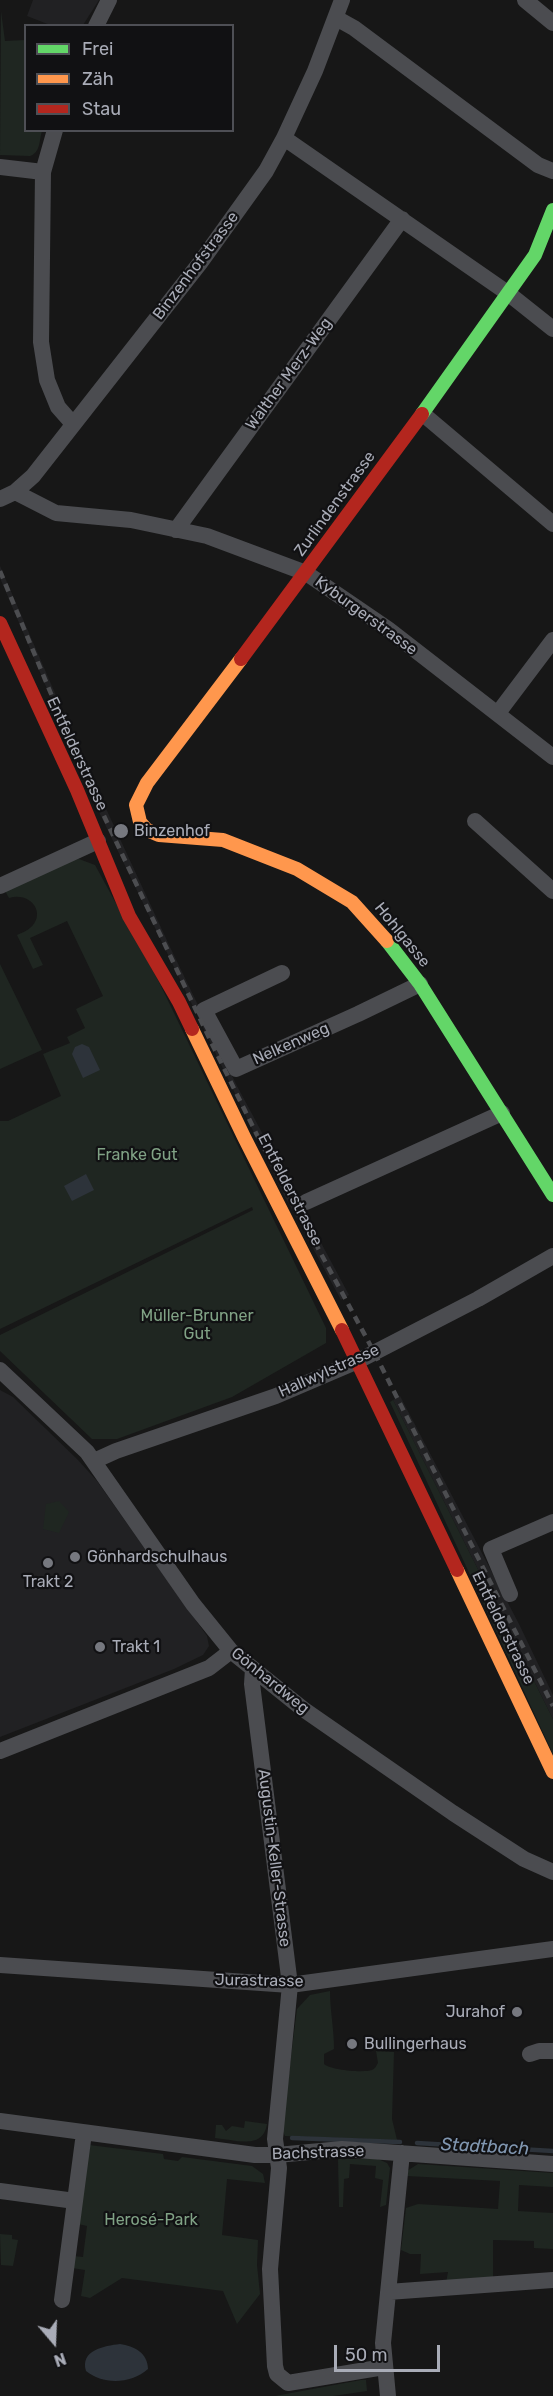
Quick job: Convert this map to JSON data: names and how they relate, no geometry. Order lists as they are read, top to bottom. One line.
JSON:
{"streets":{"street":["Binzenhofstrasse","Walther Merz-Weg","Zurlindenstrasse","Kyburgerstrasse","Entfelderstrasse","Hohlgasse","Nelkenweg","Hallwylstrasse","Gönhardweg","Augustin-Keller-Strasse","Jurastrasse","Bachstrasse"]},"crossings":[["Binzenhofstrasse","Kyburgerstrasse"],["Walther Merz-Weg","Kyburgerstrasse"],["Zurlindenstrasse","Kyburgerstrasse"],["Zurlindenstrasse","Hohlgasse"],["Entfelderstrasse","Hallwylstrasse"],["Hohlgasse","Nelkenweg"],["Hallwylstrasse","Gönhardweg"],["Gönhardweg","Augustin-Keller-Strasse"],["Augustin-Keller-Strasse","Jurastrasse"],["Augustin-Keller-Strasse","Bachstrasse"]],"water":["Stadtbach"],"parks":["Franke Gut","Müller-Brunner Gut","Herosé-Park"],"places":["Binzenhof","Gönhardschulhaus","Trakt 2","Trakt 1","Jurahof","Bullingerhaus"],"legend":["Frei","Zäh","Stau"],"scale_bar":"50 m","north":"bottom"}
